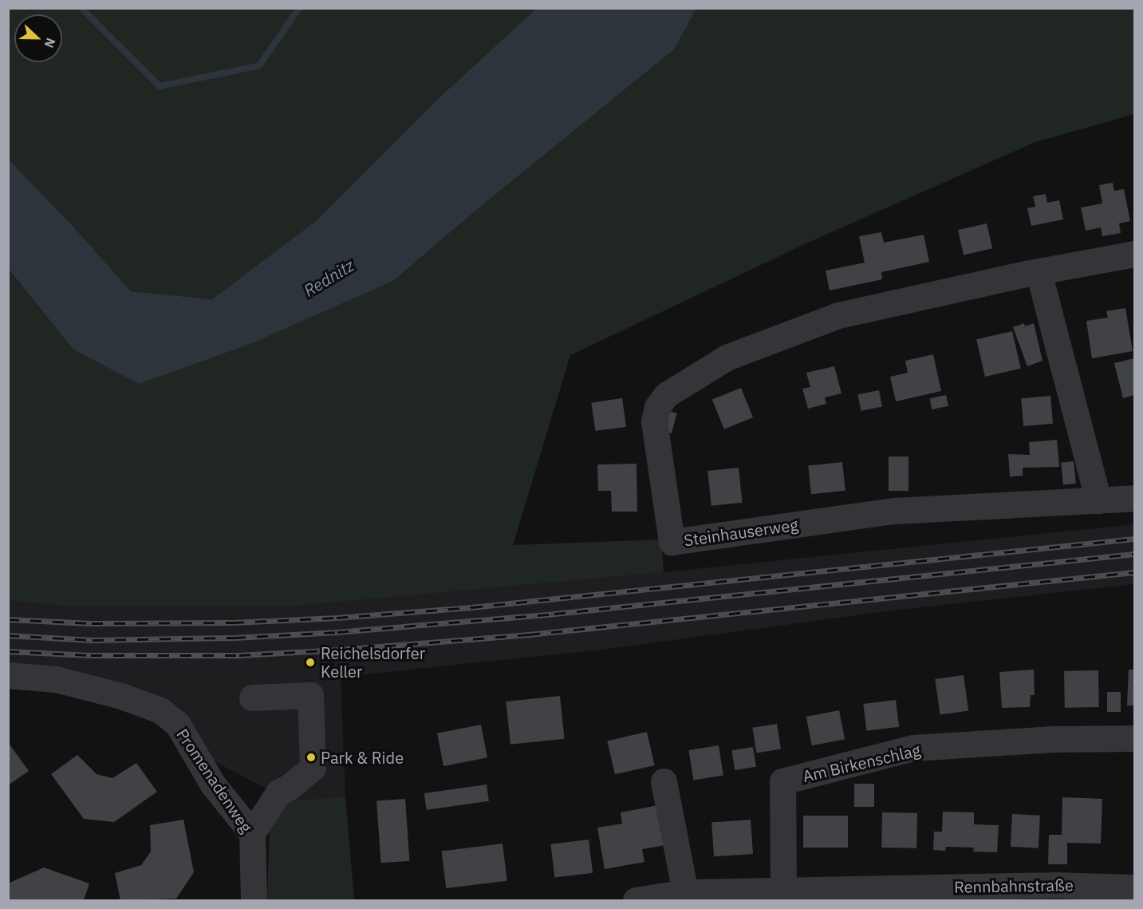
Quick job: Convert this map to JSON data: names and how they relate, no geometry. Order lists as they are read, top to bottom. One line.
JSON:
{"streets":{"street":["Steinhauserweg","Am Birkenschlag","Promenadenweg","Rennbahnstraße"]},"crossings":[["Am Birkenschlag","Rennbahnstraße"]],"water":["Rednitz"],"places":["Reichelsdorfer Keller","Park & Ride"],"north":"right"}
